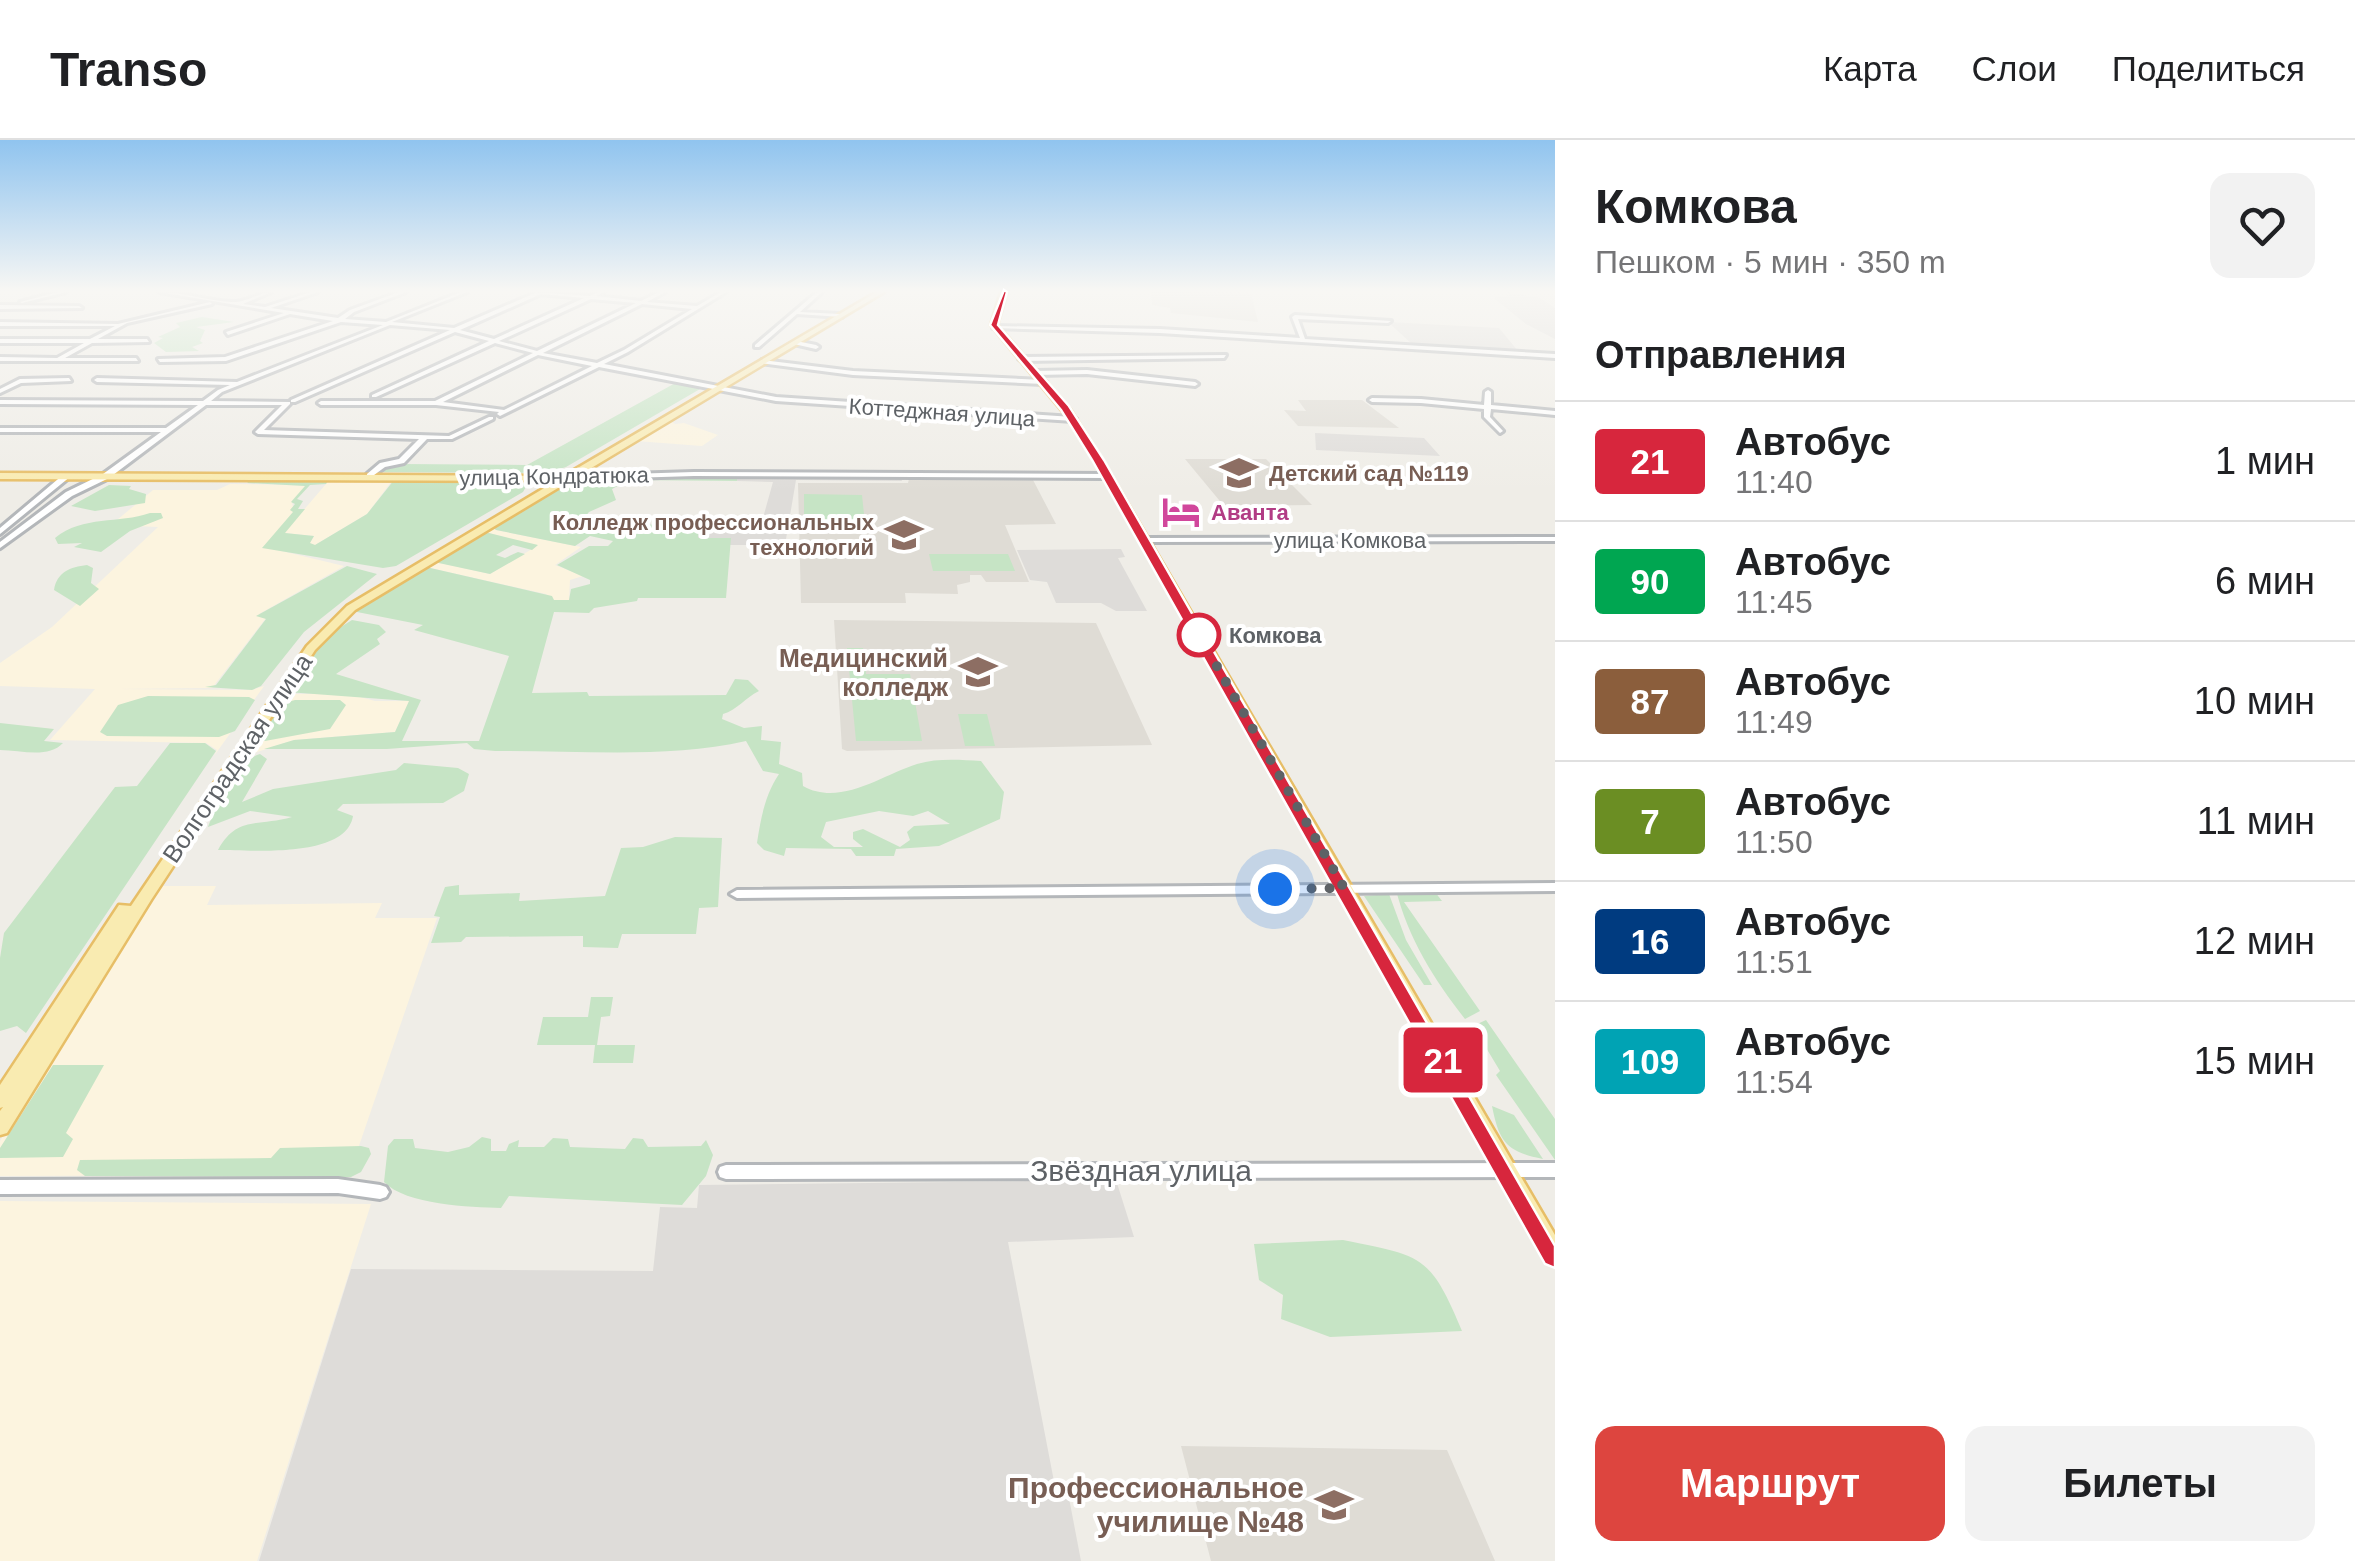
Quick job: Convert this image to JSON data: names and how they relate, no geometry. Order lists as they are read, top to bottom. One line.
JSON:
{"streets":{"main road":["улица Кондратюка","Волгоградская улица"],"street":["Коттеджная улица","улица Комкова","Звёздная улица"]},"crossings":[["Коттеджная улица","Волгоградская улица"],["улица Кондратюка","Волгоградская улица"]],"places":{"school or university":["Детский сад №119","Колледж профессиональных технологий","Медицинский колледж","Профессиональное училище №48"],"hotel":["Аванта"],"other":["Комкова"]},"lines":["bus line 21"],"page":{"header":"Transo","nav":["Карта","Слои","Поделиться"],"on_map":"21","heading":[["Комкова","Пешком · 5 мин · 350 m"],"Отправления"],"list":[{"mark":"21","name":"Автобус","note":"11:40","value":"1 мин"},{"mark":"90","name":"Автобус","note":"11:45","value":"6 мин"},{"mark":"87","name":"Автобус","note":"11:49","value":"10 мин"},{"mark":"7","name":"Автобус","note":"11:50","value":"11 мин"},{"mark":"16","name":"Автобус","note":"11:51","value":"12 мин"},{"mark":"109","name":"Автобус","note":"11:54","value":"15 мин"}],"buttons":["Маршрут","Билеты"]}}
